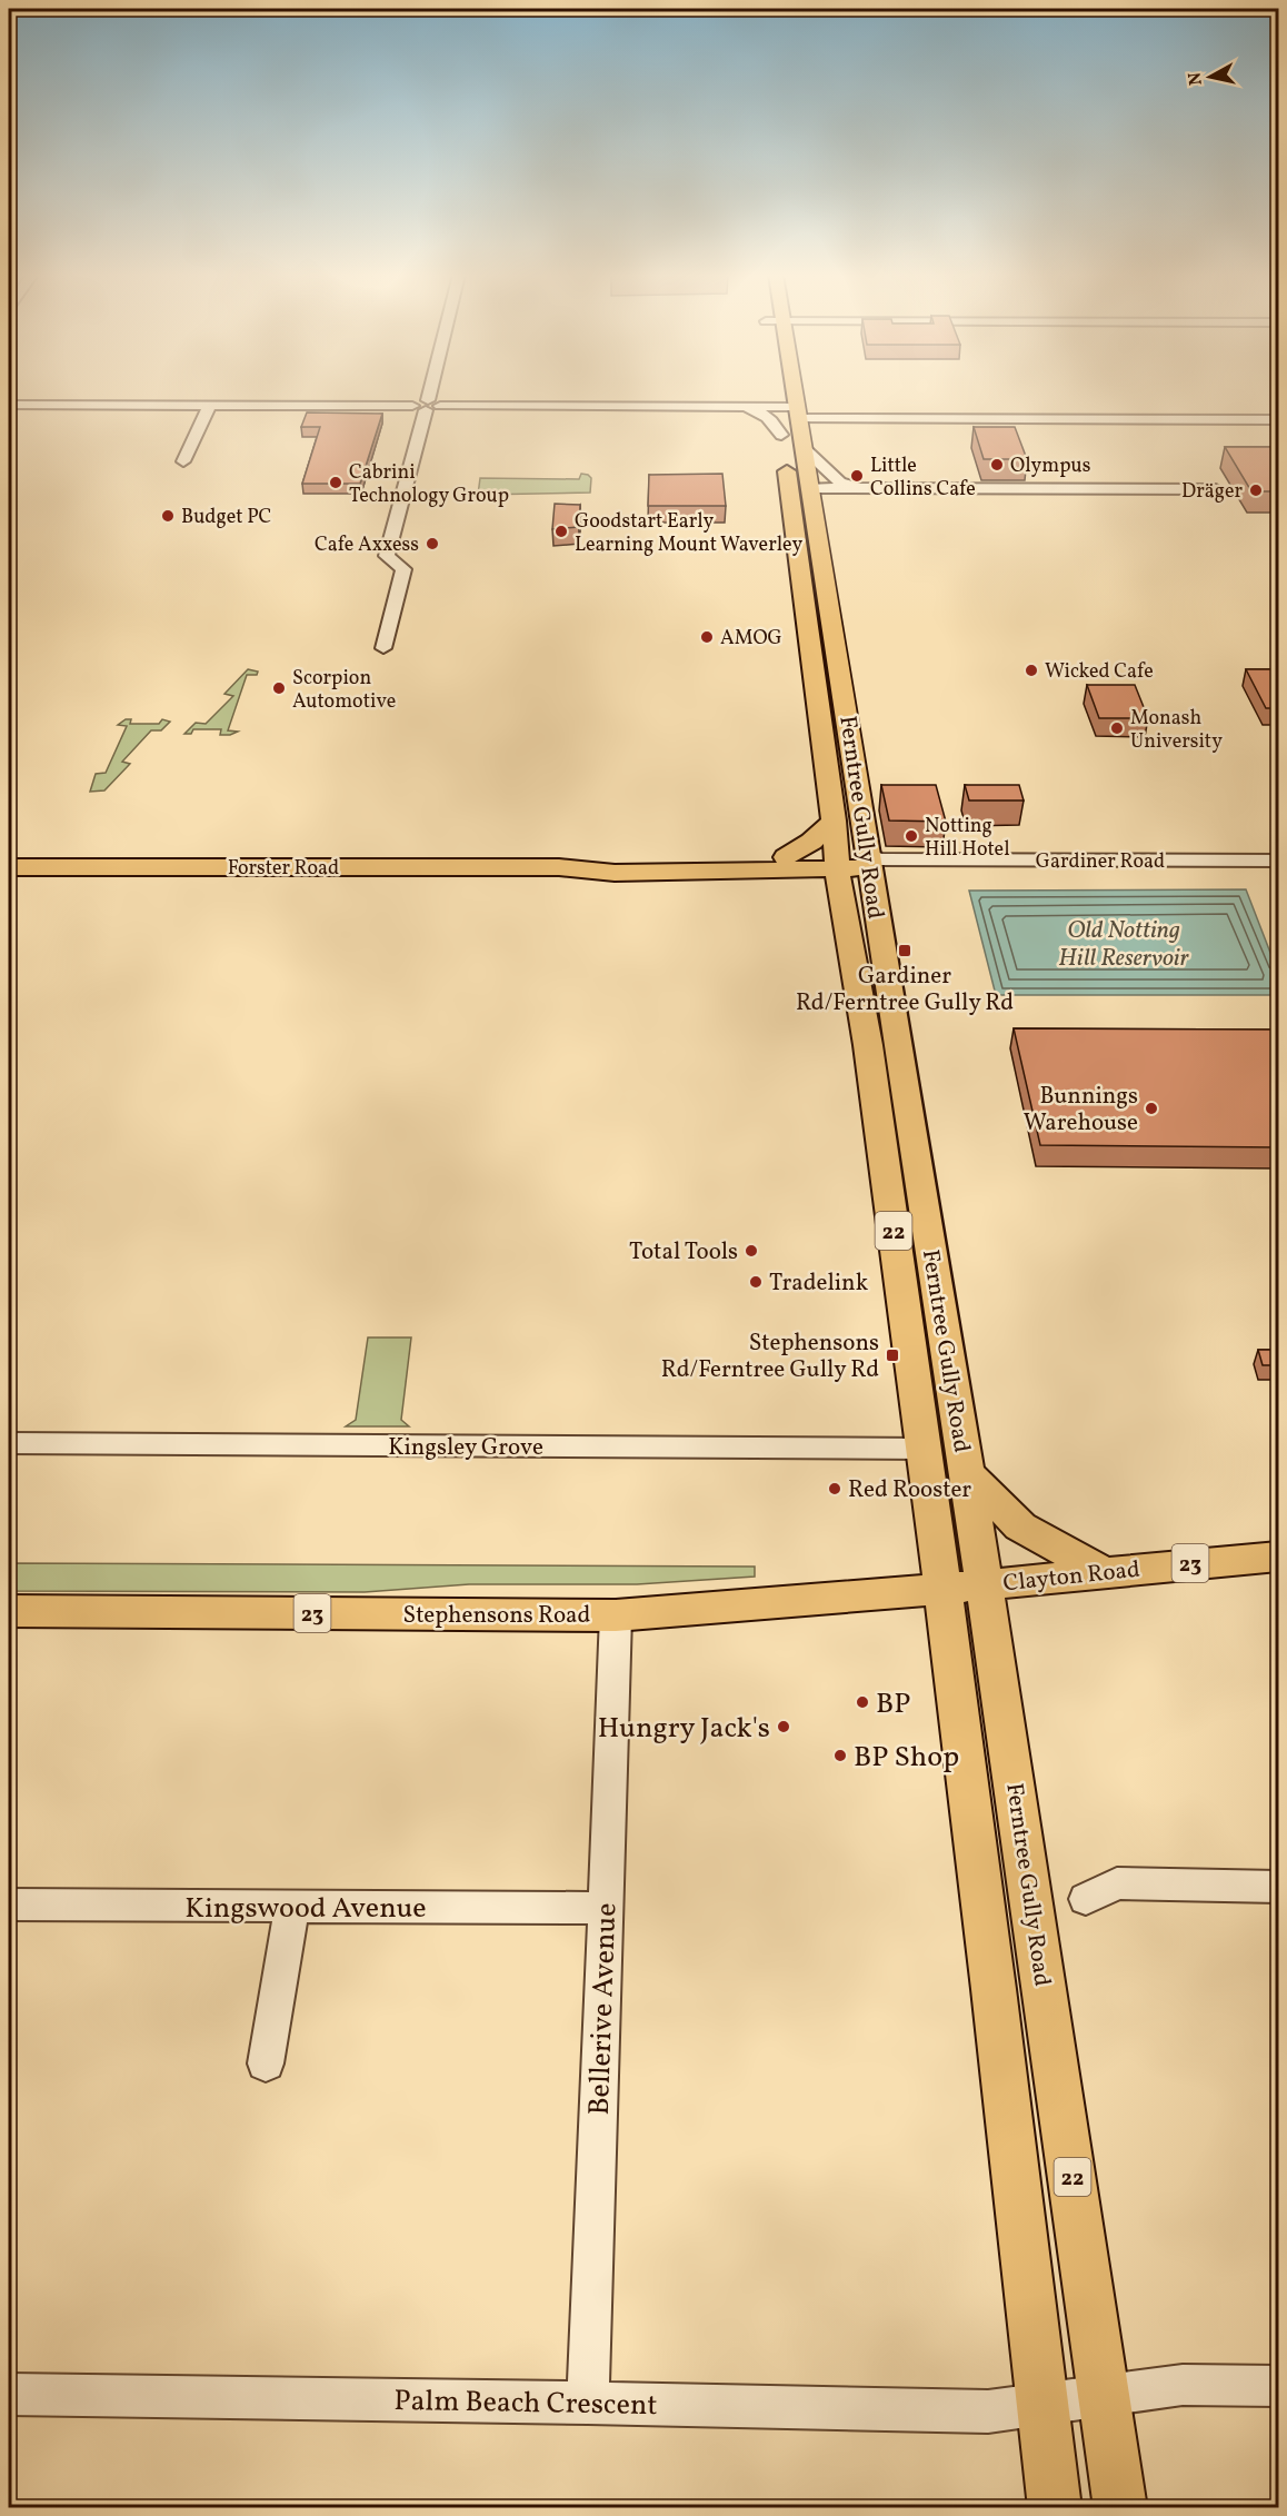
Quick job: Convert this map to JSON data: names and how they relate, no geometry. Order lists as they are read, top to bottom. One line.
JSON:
{"streets":{"main road":["Ferntree Gully Road","Forster Road","22","23","Clayton Road","Stephensons Road"],"street":["Gardiner Road","Kingsley Grove","Kingswood Avenue","Bellerive Avenue","Palm Beach Crescent"]},"crossings":[["Ferntree Gully Road","Gardiner Road"],["Ferntree Gully Road","Forster Road"],["Ferntree Gully Road","Kingsley Grove"],["Ferntree Gully Road","Clayton Road"],["Ferntree Gully Road","Stephensons Road"],["Ferntree Gully Road","Palm Beach Crescent"],["Gardiner Road","Forster Road"],["Clayton Road","Stephensons Road"],["Stephensons Road","Bellerive Avenue"],["Kingswood Avenue","Bellerive Avenue"],["Bellerive Avenue","Palm Beach Crescent"]],"water":["Old Notting Hill Reservoir"],"places":{"other":["Olympus","Little Collins Cafe","Cabrini Technology Group","Dräger","Budget PC","Goodstart Early Learning Mount Waverley","Cafe Axxess","AMOG","Wicked Cafe","Scorpion Automotive","Monash University","Notting Hill Hotel","Bunnings Warehouse","Total Tools","Tradelink","Red Rooster","BP","Hungry Jack's","BP Shop"],"transit":["Gardiner Rd/Ferntree Gully Rd","Stephensons Rd/Ferntree Gully Rd"]},"north":"left"}
